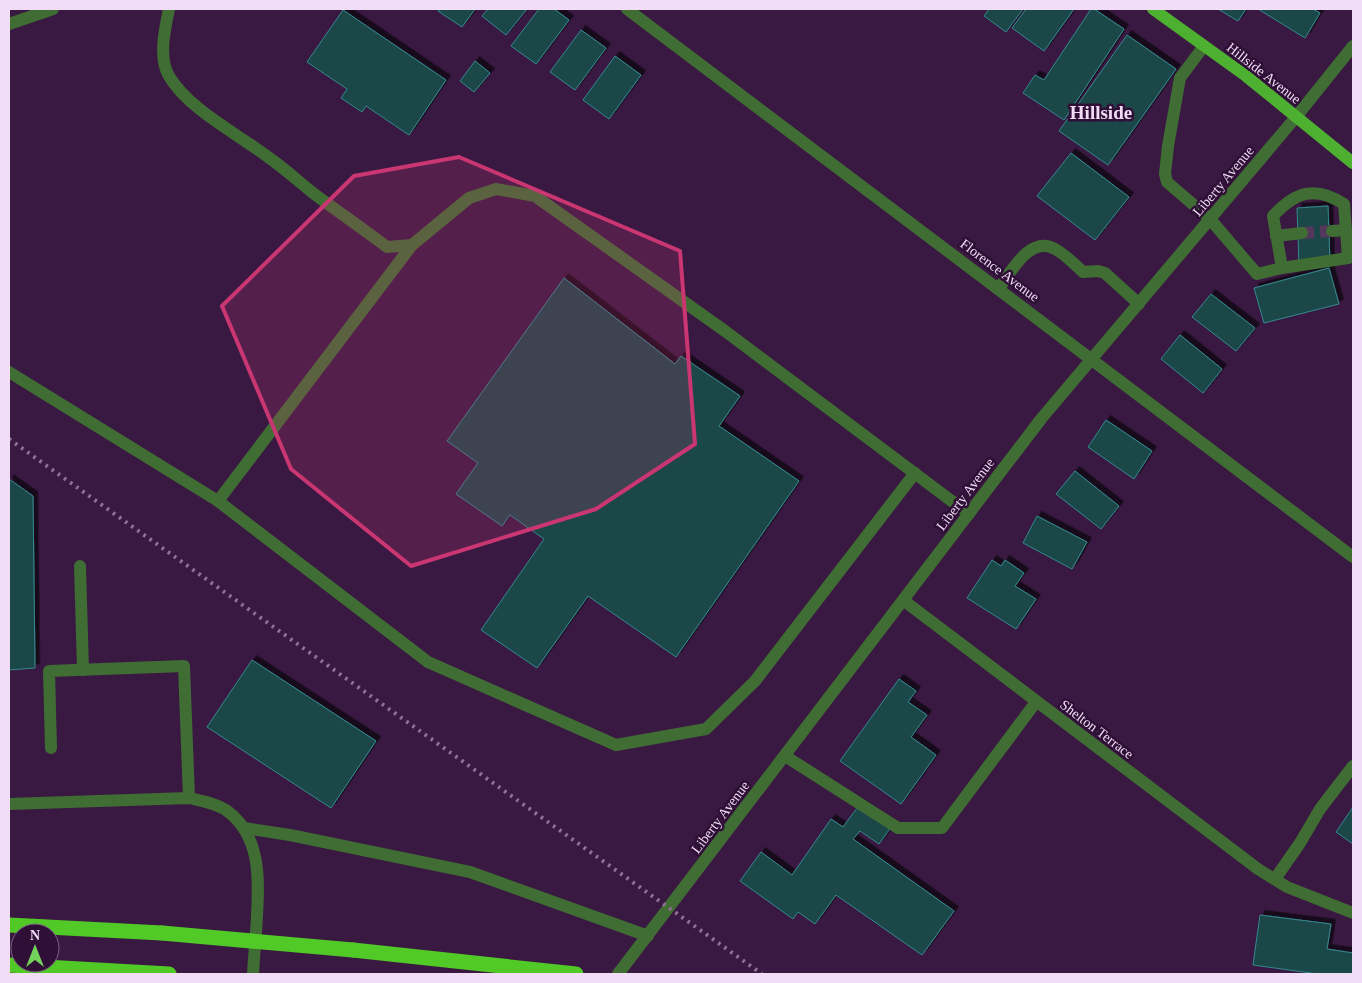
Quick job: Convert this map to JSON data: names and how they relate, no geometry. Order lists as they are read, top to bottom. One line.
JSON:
{"streets":{"main road":["Hillside Avenue"],"street":["Liberty Avenue","Florence Avenue","Shelton Terrace"]},"crossings":[["Hillside Avenue","Liberty Avenue"],["Liberty Avenue","Florence Avenue"],["Liberty Avenue","Shelton Terrace"]],"districts":["Hillside"],"north":"top"}
